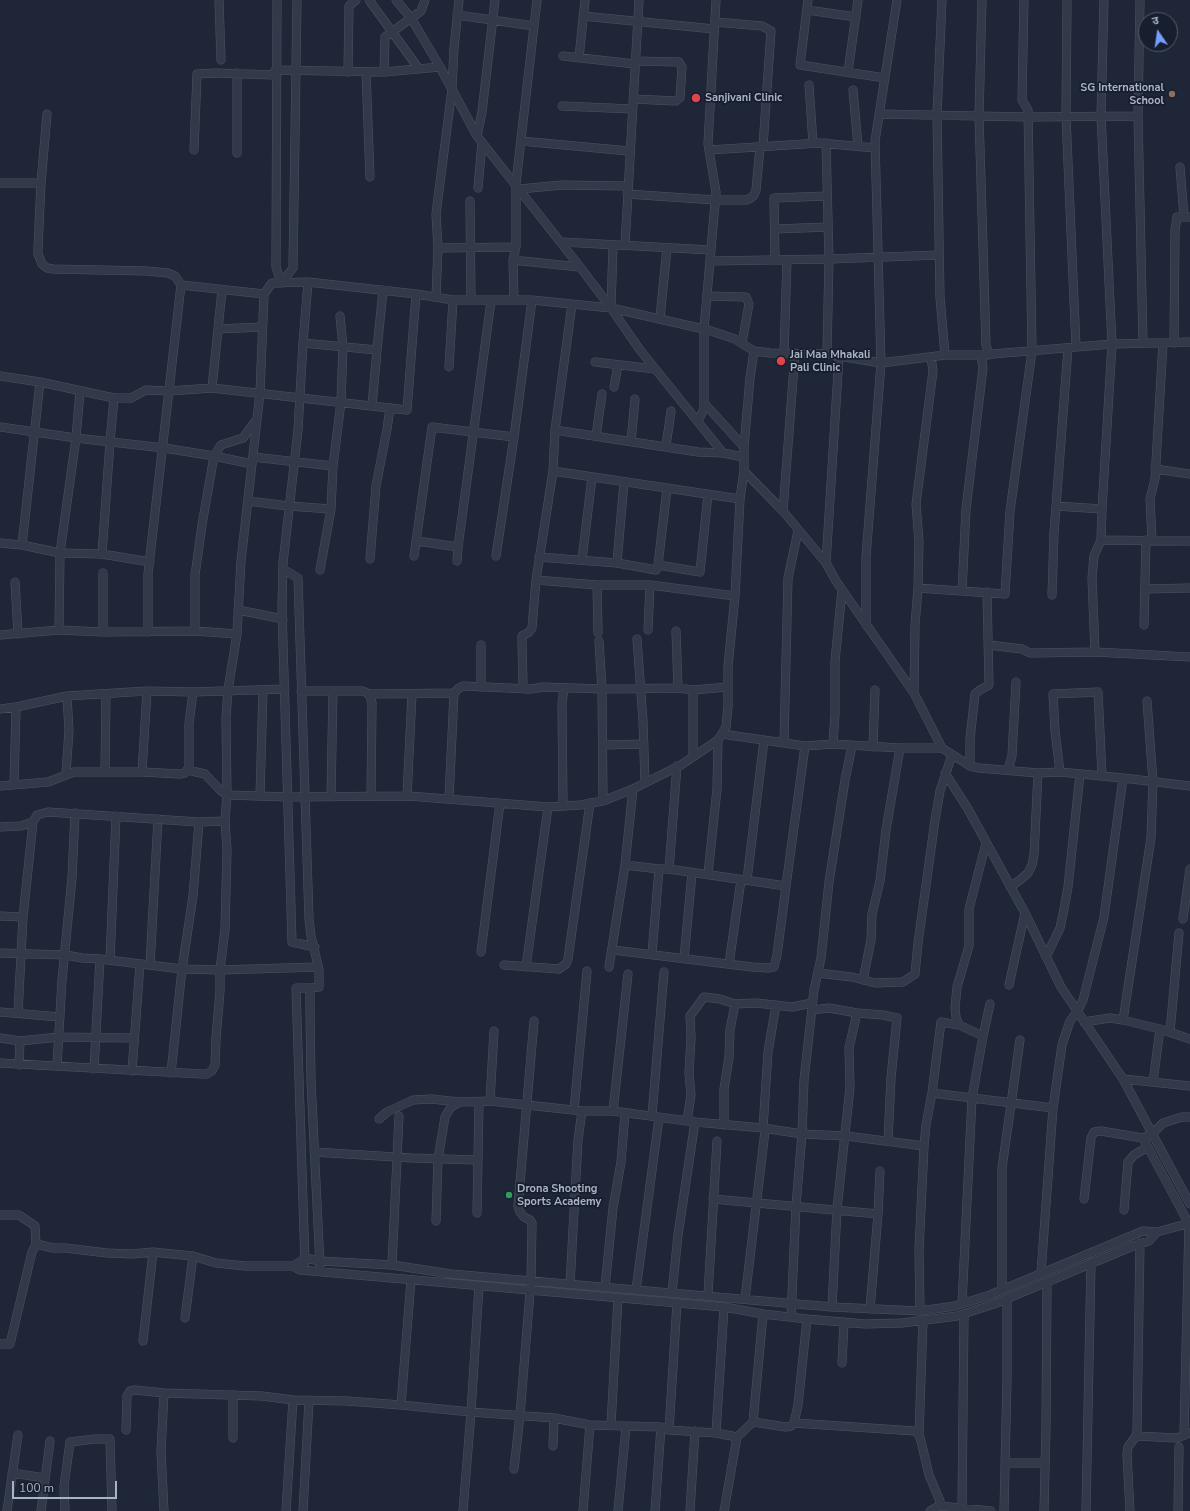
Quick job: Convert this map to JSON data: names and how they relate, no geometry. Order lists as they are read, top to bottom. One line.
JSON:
{"places":["SG International School","Sanjivani Clinic","Jai Maa Mhakali Pali Clinic","Drona Shooting Sports Academy"],"scale_bar":"100 m","north":"top"}
